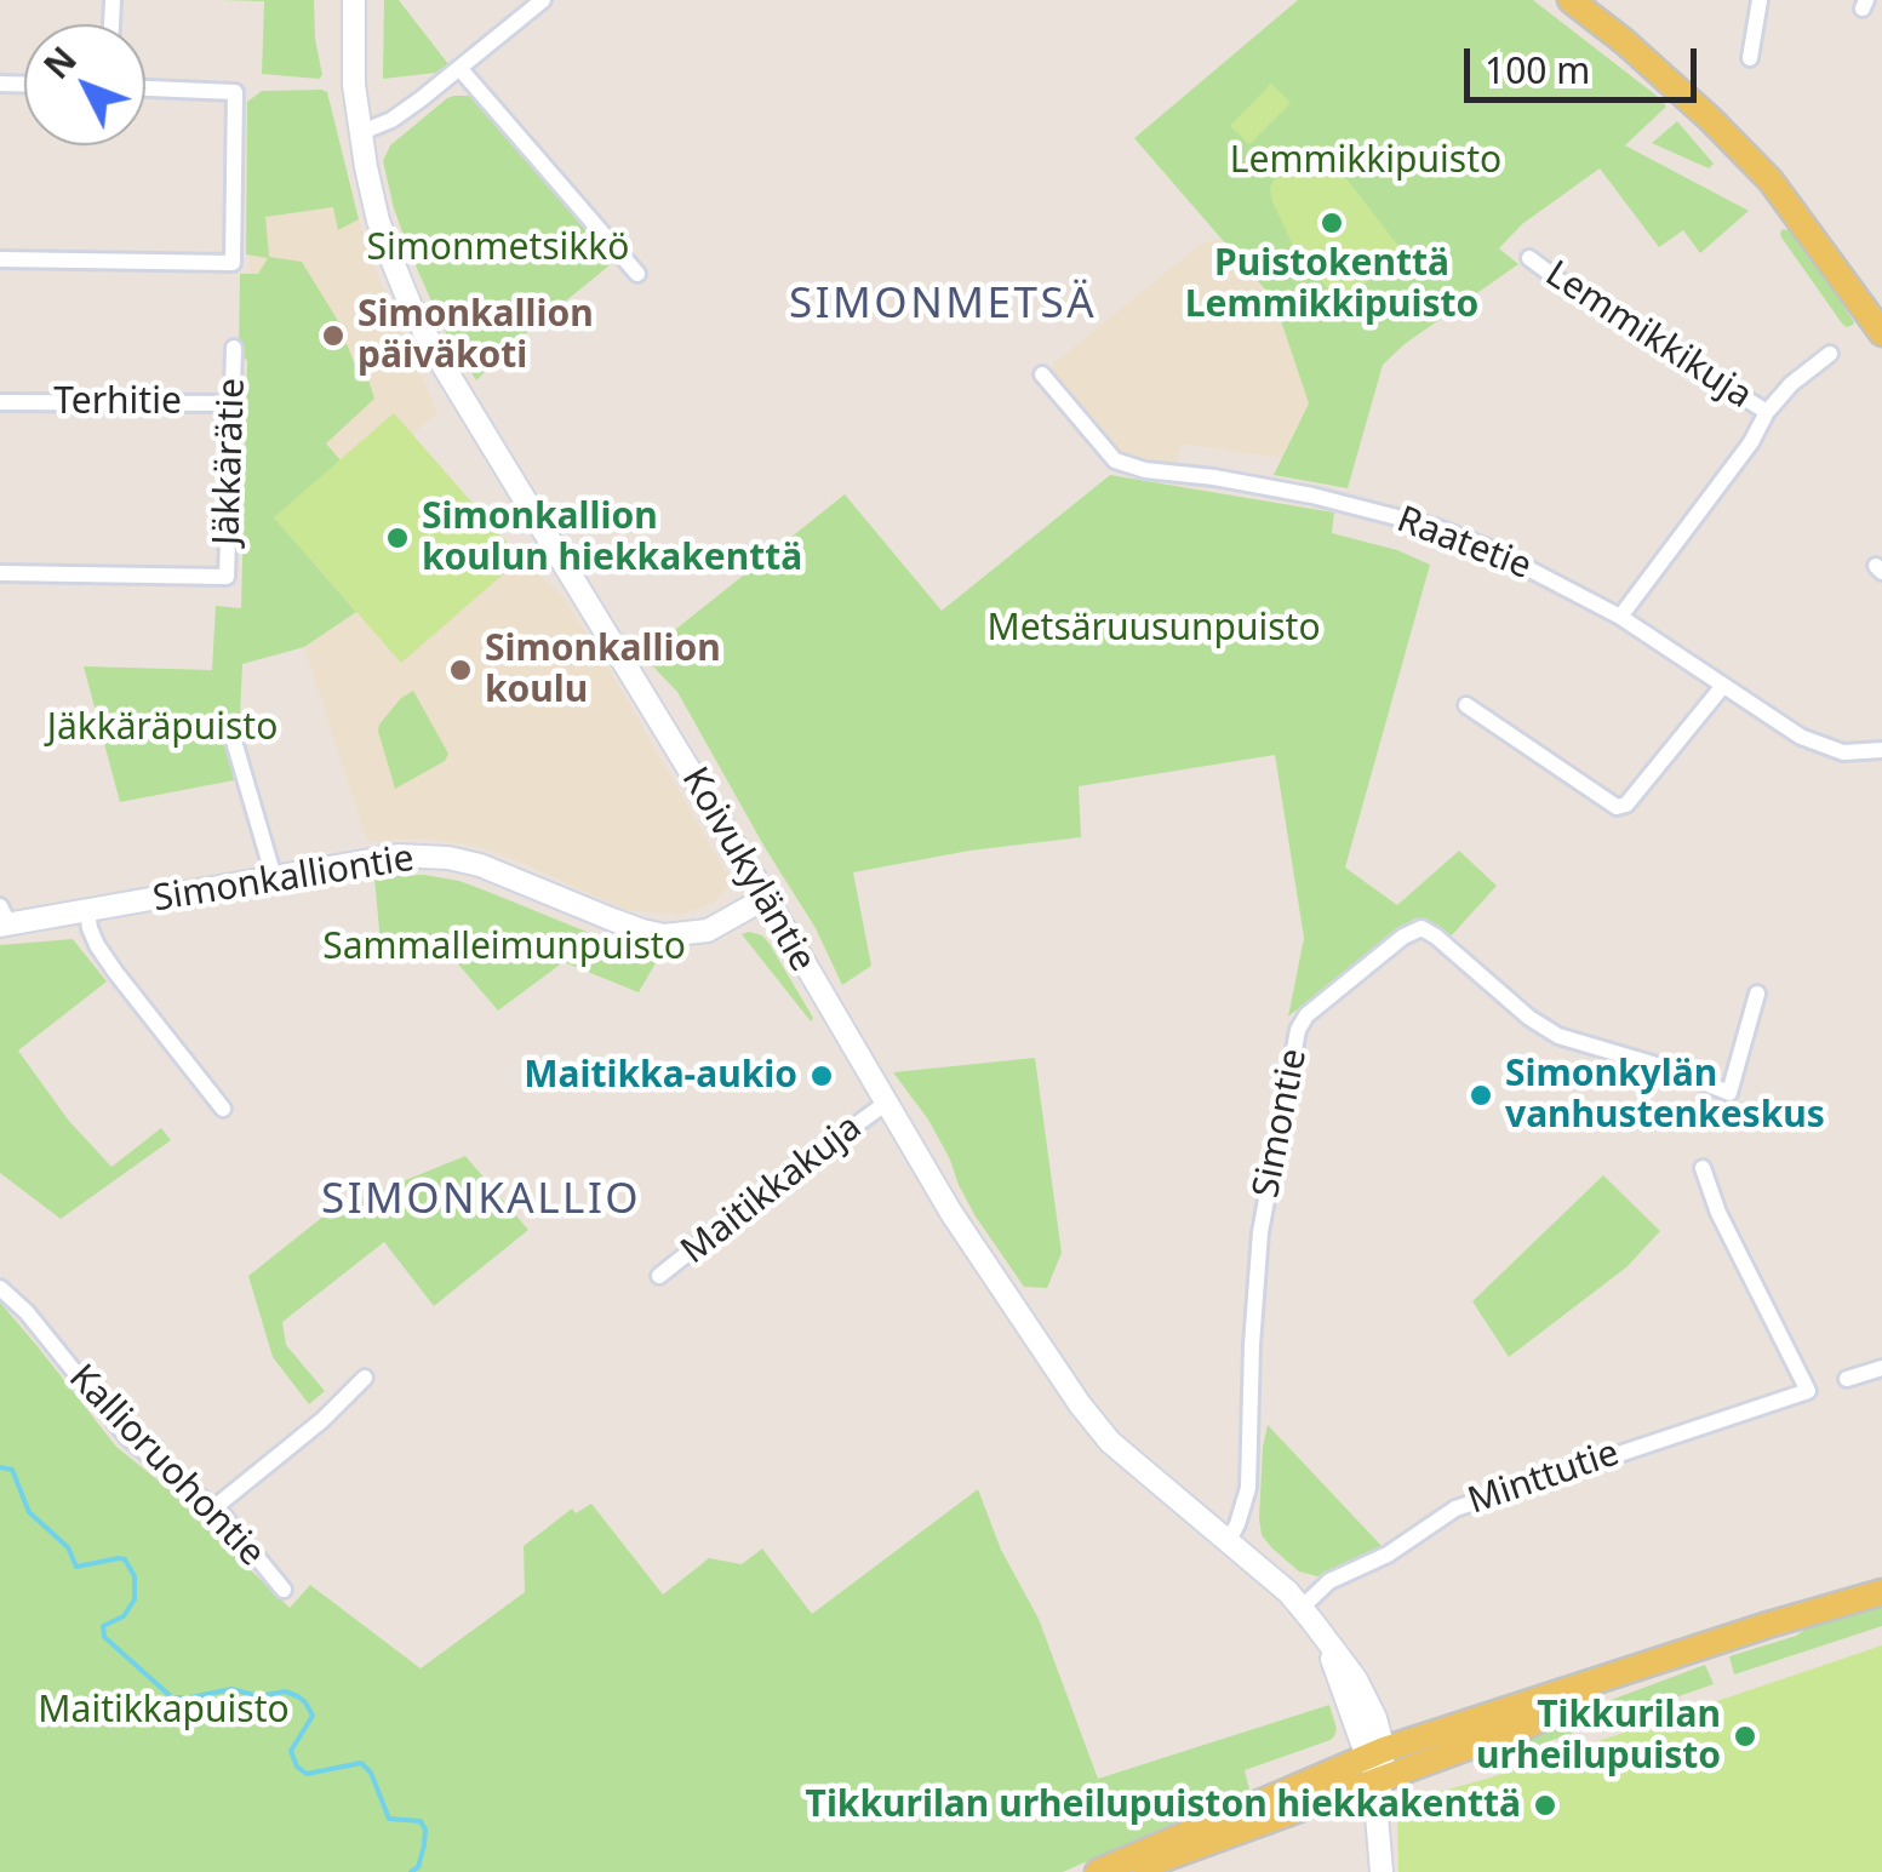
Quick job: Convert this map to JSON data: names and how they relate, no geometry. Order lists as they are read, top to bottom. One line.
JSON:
{"streets":{"main road":["Koivukyläntie","Simonkalliontie"],"street":["Lemmikkikuja","Terhitie","Jäkkärätie","Raatetie","Simontie","Maitikkakuja","Kallioruohontie","Minttutie"]},"crossings":[["Terhitie","Jäkkärätie"],["Koivukyläntie","Simonkalliontie"],["Koivukyläntie","Simontie"],["Koivukyläntie","Maitikkakuja"],["Koivukyläntie","Minttutie"]],"districts":["SIMONMETSÄ","SIMONKALLIO"],"parks":["Lemmikkipuisto","Simonmetsikkö","Metsäruusunpuisto","Jäkkäräpuisto","Sammalleimunpuisto","Maitikkapuisto"],"places":["Puistokenttä Lemmikkipuisto","Simonkallion päiväkoti","Simonkallion koulun hiekkakenttä","Simonkallion koulu","Maitikka-aukio","Simonkylän vanhustenkeskus","Tikkurilan urheilupuisto","Tikkurilan urheilupuiston hiekkakenttä"],"scale_bar":"100 m","north":"top left"}
